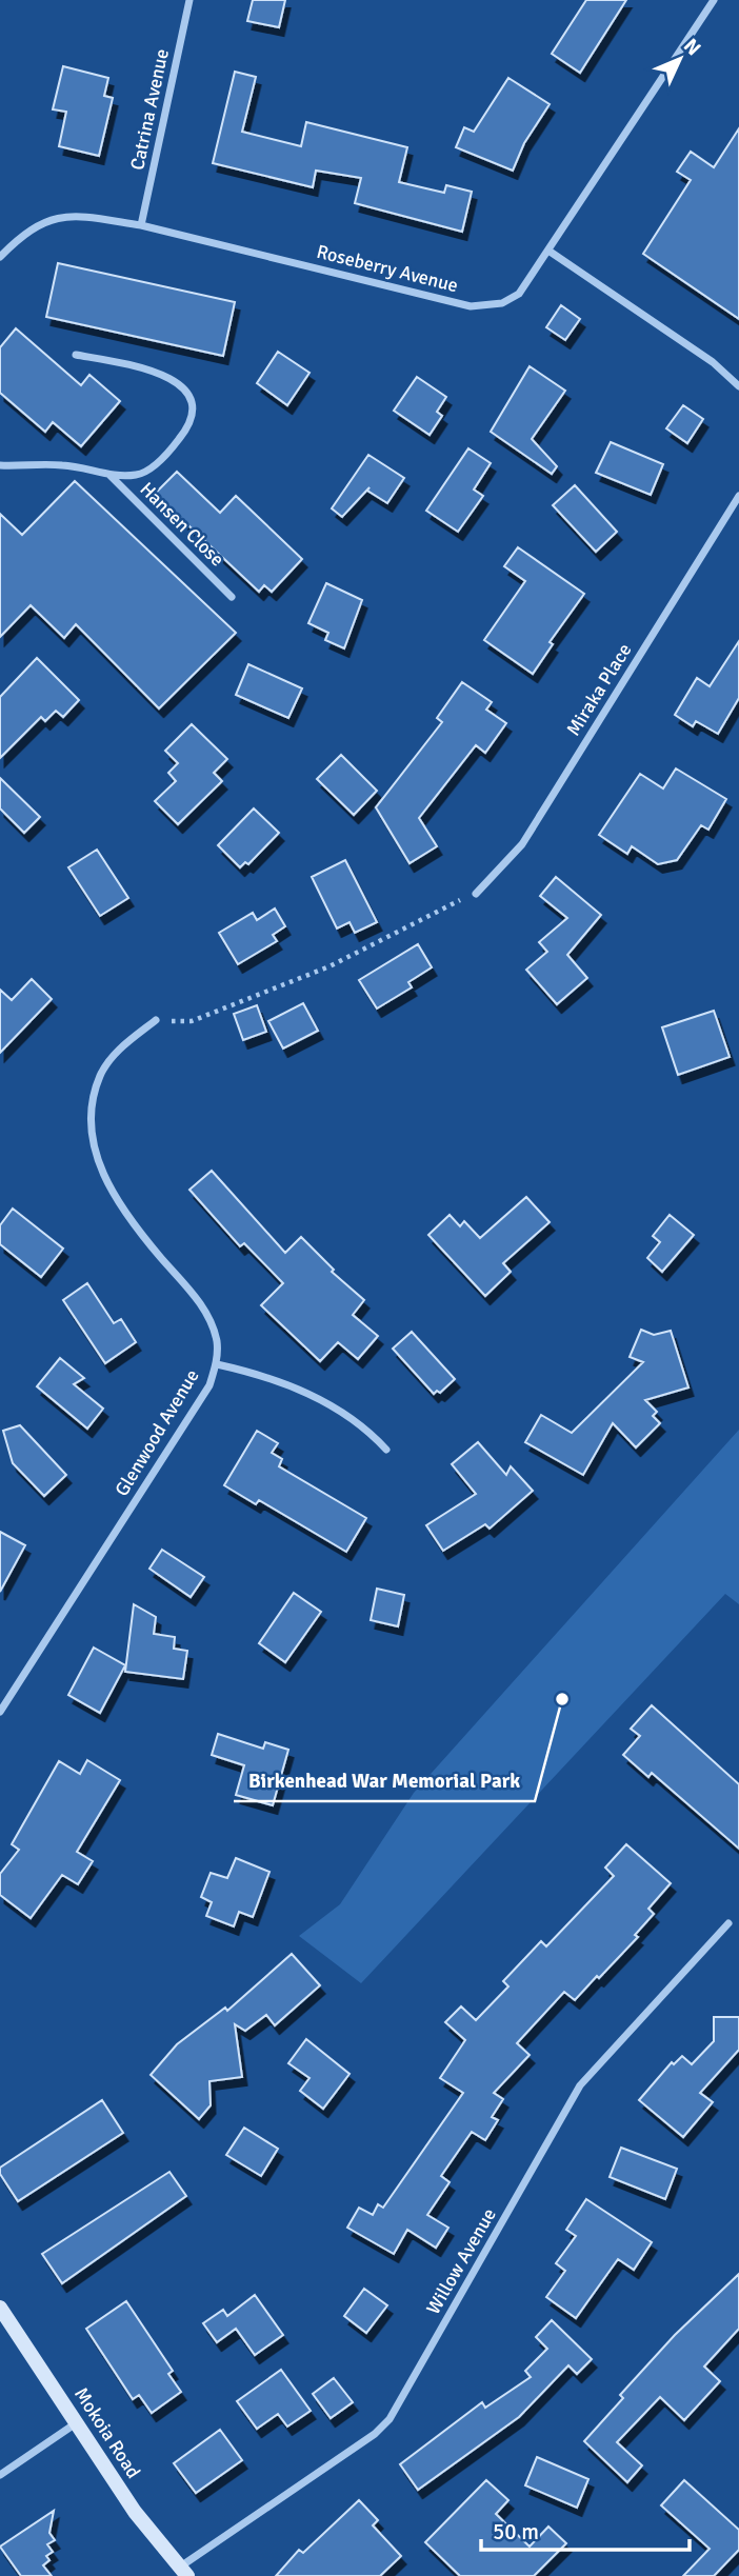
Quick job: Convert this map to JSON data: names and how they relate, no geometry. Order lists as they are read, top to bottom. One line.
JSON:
{"streets":{"main road":["Mokoia Road"],"street":["Catrina Avenue","Roseberry Avenue","Hansen Close","Miraka Place","Glenwood Avenue","Willow Avenue"]},"crossings":[["Catrina Avenue","Roseberry Avenue"],["Willow Avenue","Mokoia Road"]],"places":["Birkenhead War Memorial Park"],"scale_bar":"50 m","north":"top right"}
